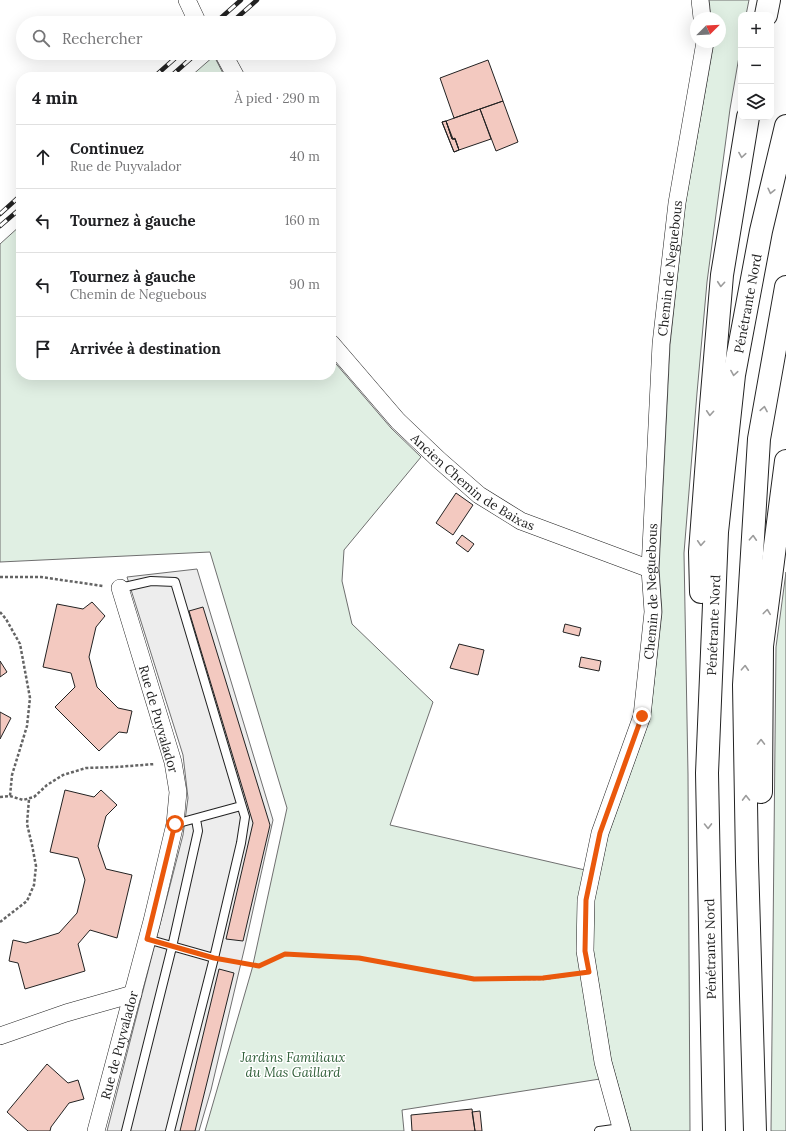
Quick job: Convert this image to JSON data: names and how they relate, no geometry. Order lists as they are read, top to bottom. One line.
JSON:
{"streets":{"highway":["Pénétrante Nord"],"street":["Chemin de Neguebous","Ancien Chemin de Baixas","Rue de Puyvalador"]},"crossings":[["Chemin de Neguebous","Ancien Chemin de Baixas"]],"parks":["Jardins Familiaux du Mas Gaillard"],"north":"top right","page":{"map_buttons":["+","−"],"search":"Rechercher","heading":["4 min","À pied · 290 m"],"list":[["Continuez","Rue de Puyvalador","40 m"],["Tournez à gauche","160 m"],["Tournez à gauche","Chemin de Neguebous","90 m"],"Arrivée à destination"]}}
